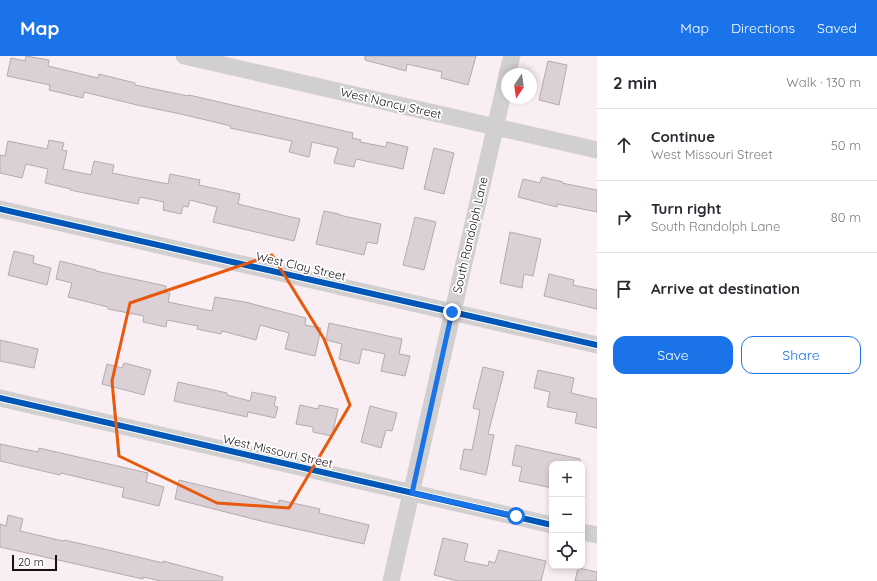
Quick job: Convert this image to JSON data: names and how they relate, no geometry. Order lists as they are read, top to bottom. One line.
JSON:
{"streets":{"street":["West Nancy Street","South Randolph Lane","West Clay Street","West Missouri Street"]},"crossings":[["West Nancy Street","South Randolph Lane"],["South Randolph Lane","West Clay Street"],["South Randolph Lane","West Missouri Street"]],"scale_bar":"20 m","north":"bottom","page":{"header":"Map","nav":["Map","Directions","Saved"],"heading":["2 min","Walk · 130 m"],"list":[["Continue","West Missouri Street","50 m"],["Turn right","South Randolph Lane","80 m"],"Arrive at destination"],"buttons":["Save","Share"],"map_buttons":["+","−"],"scale":"20 m"}}
